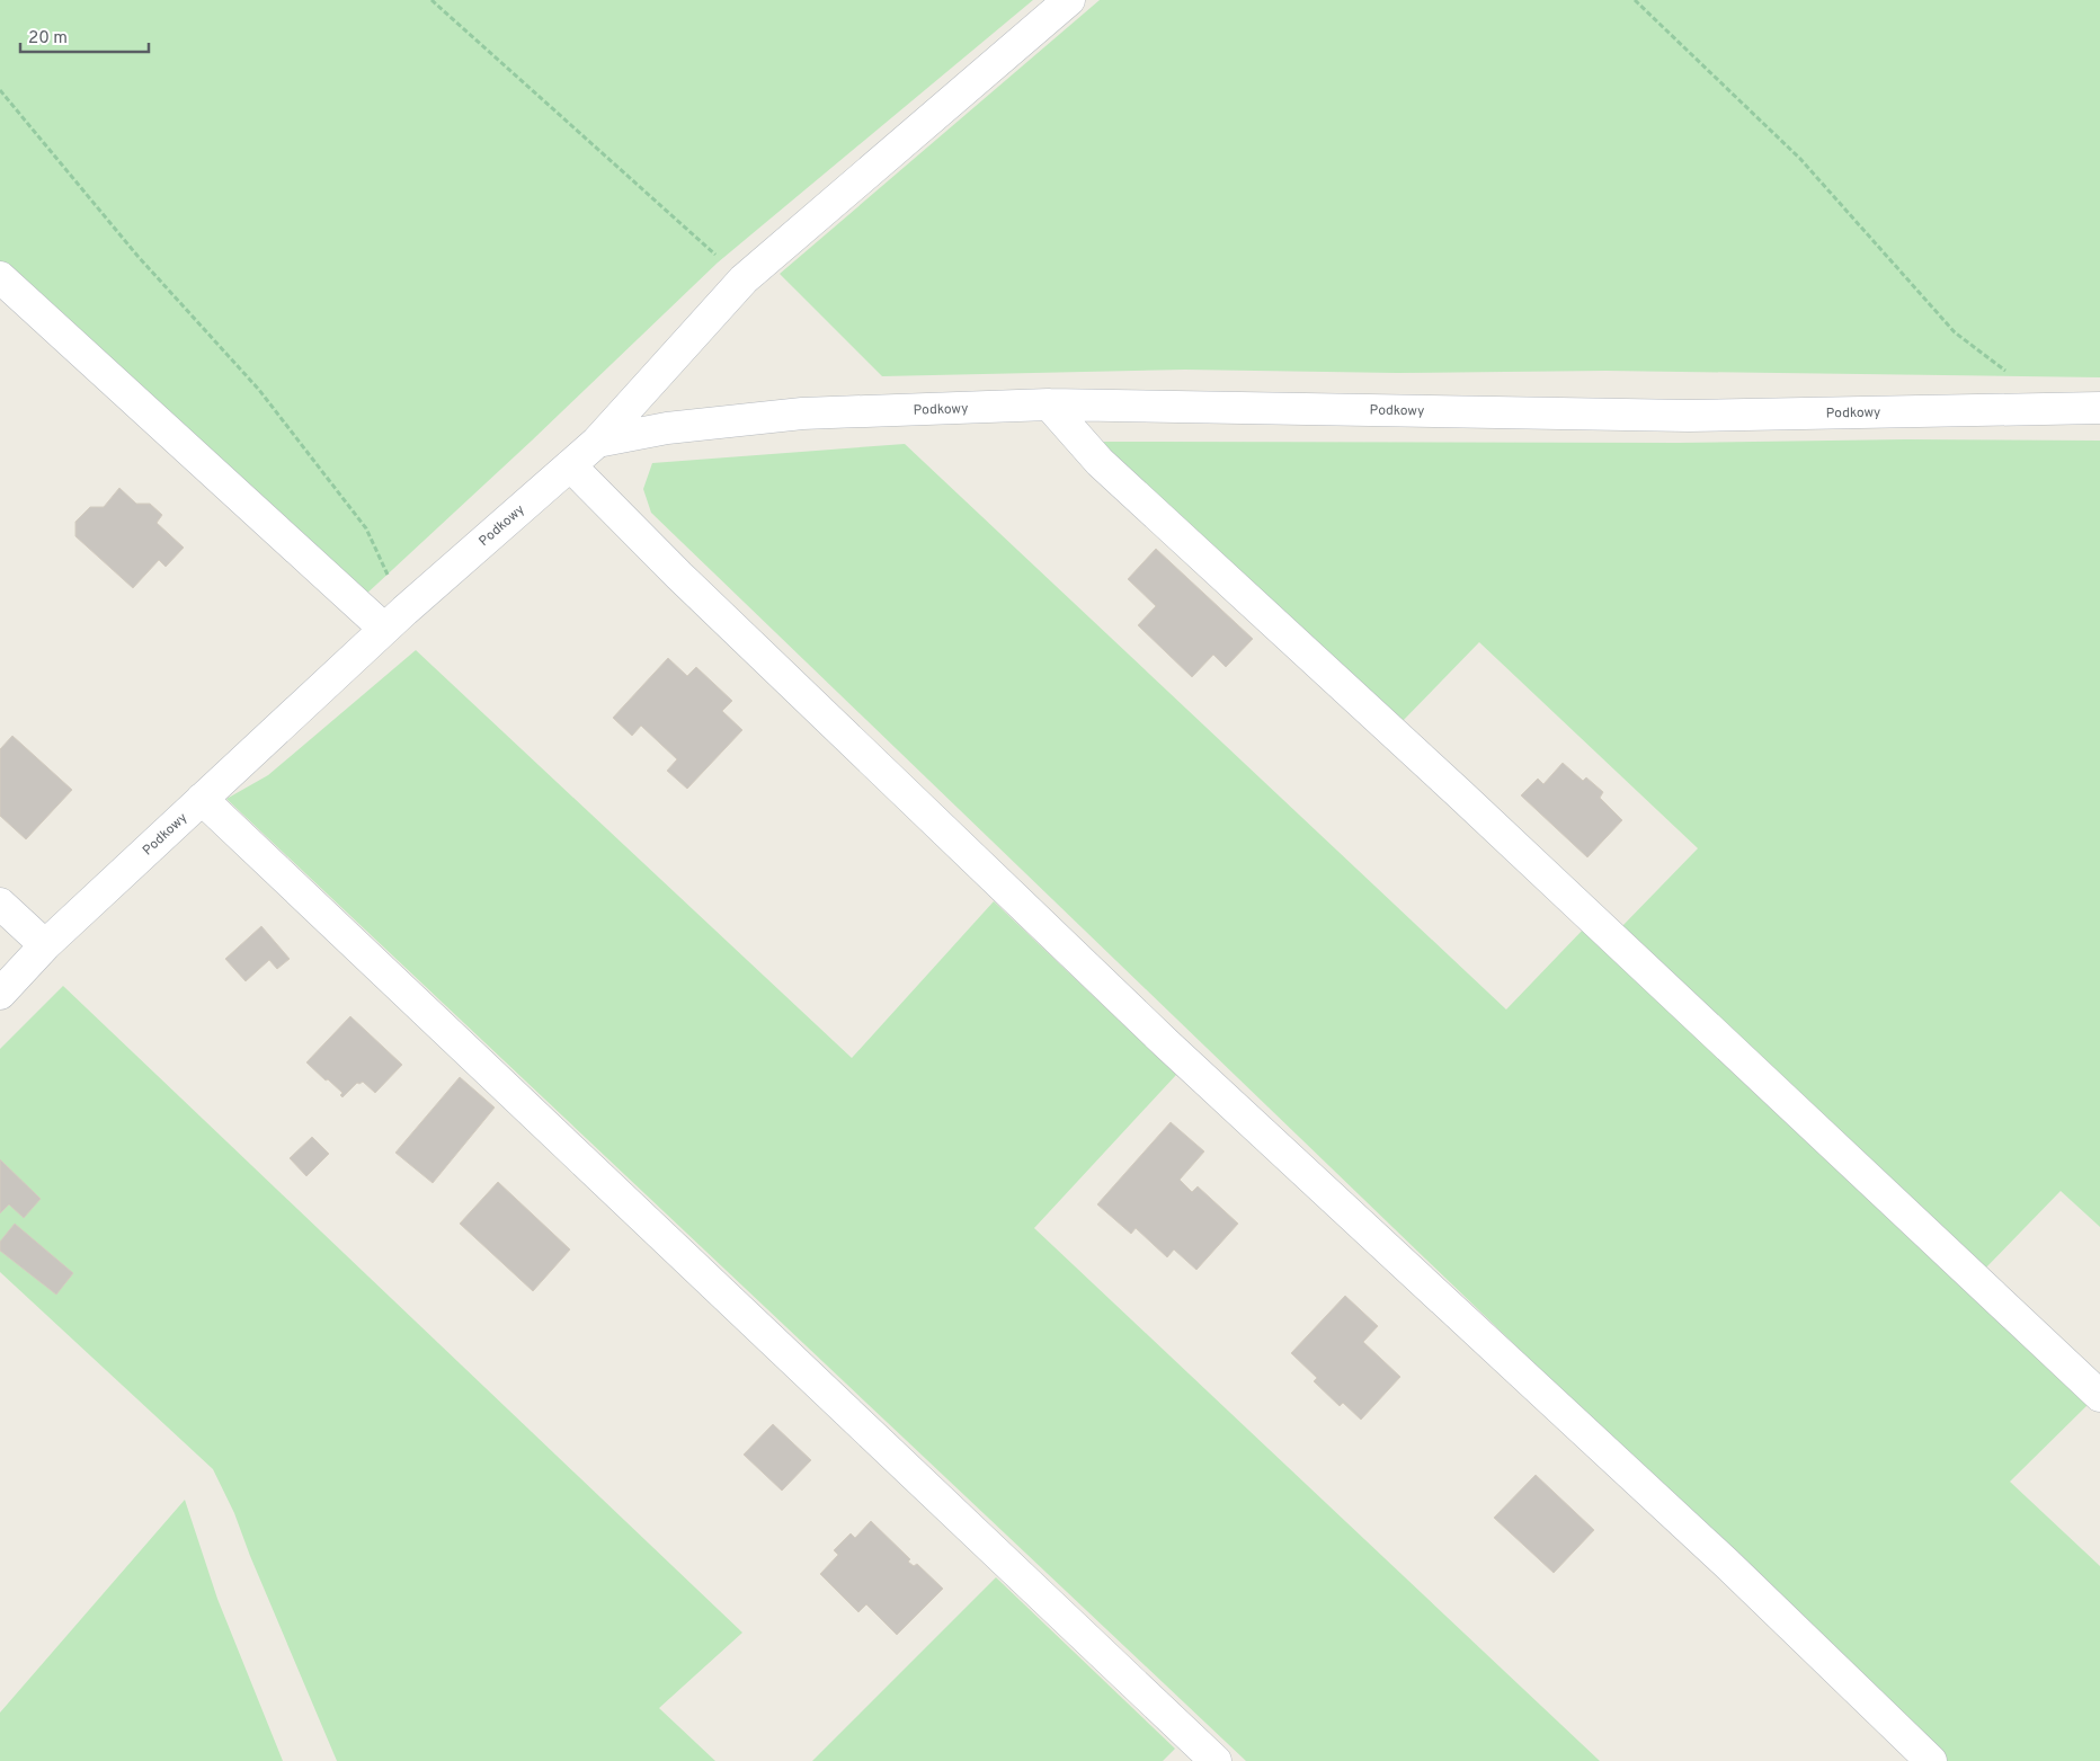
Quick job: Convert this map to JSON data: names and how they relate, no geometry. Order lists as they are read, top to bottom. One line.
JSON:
{"streets":{"street":["Podkowy"]},"scale_bar":"20 m"}
